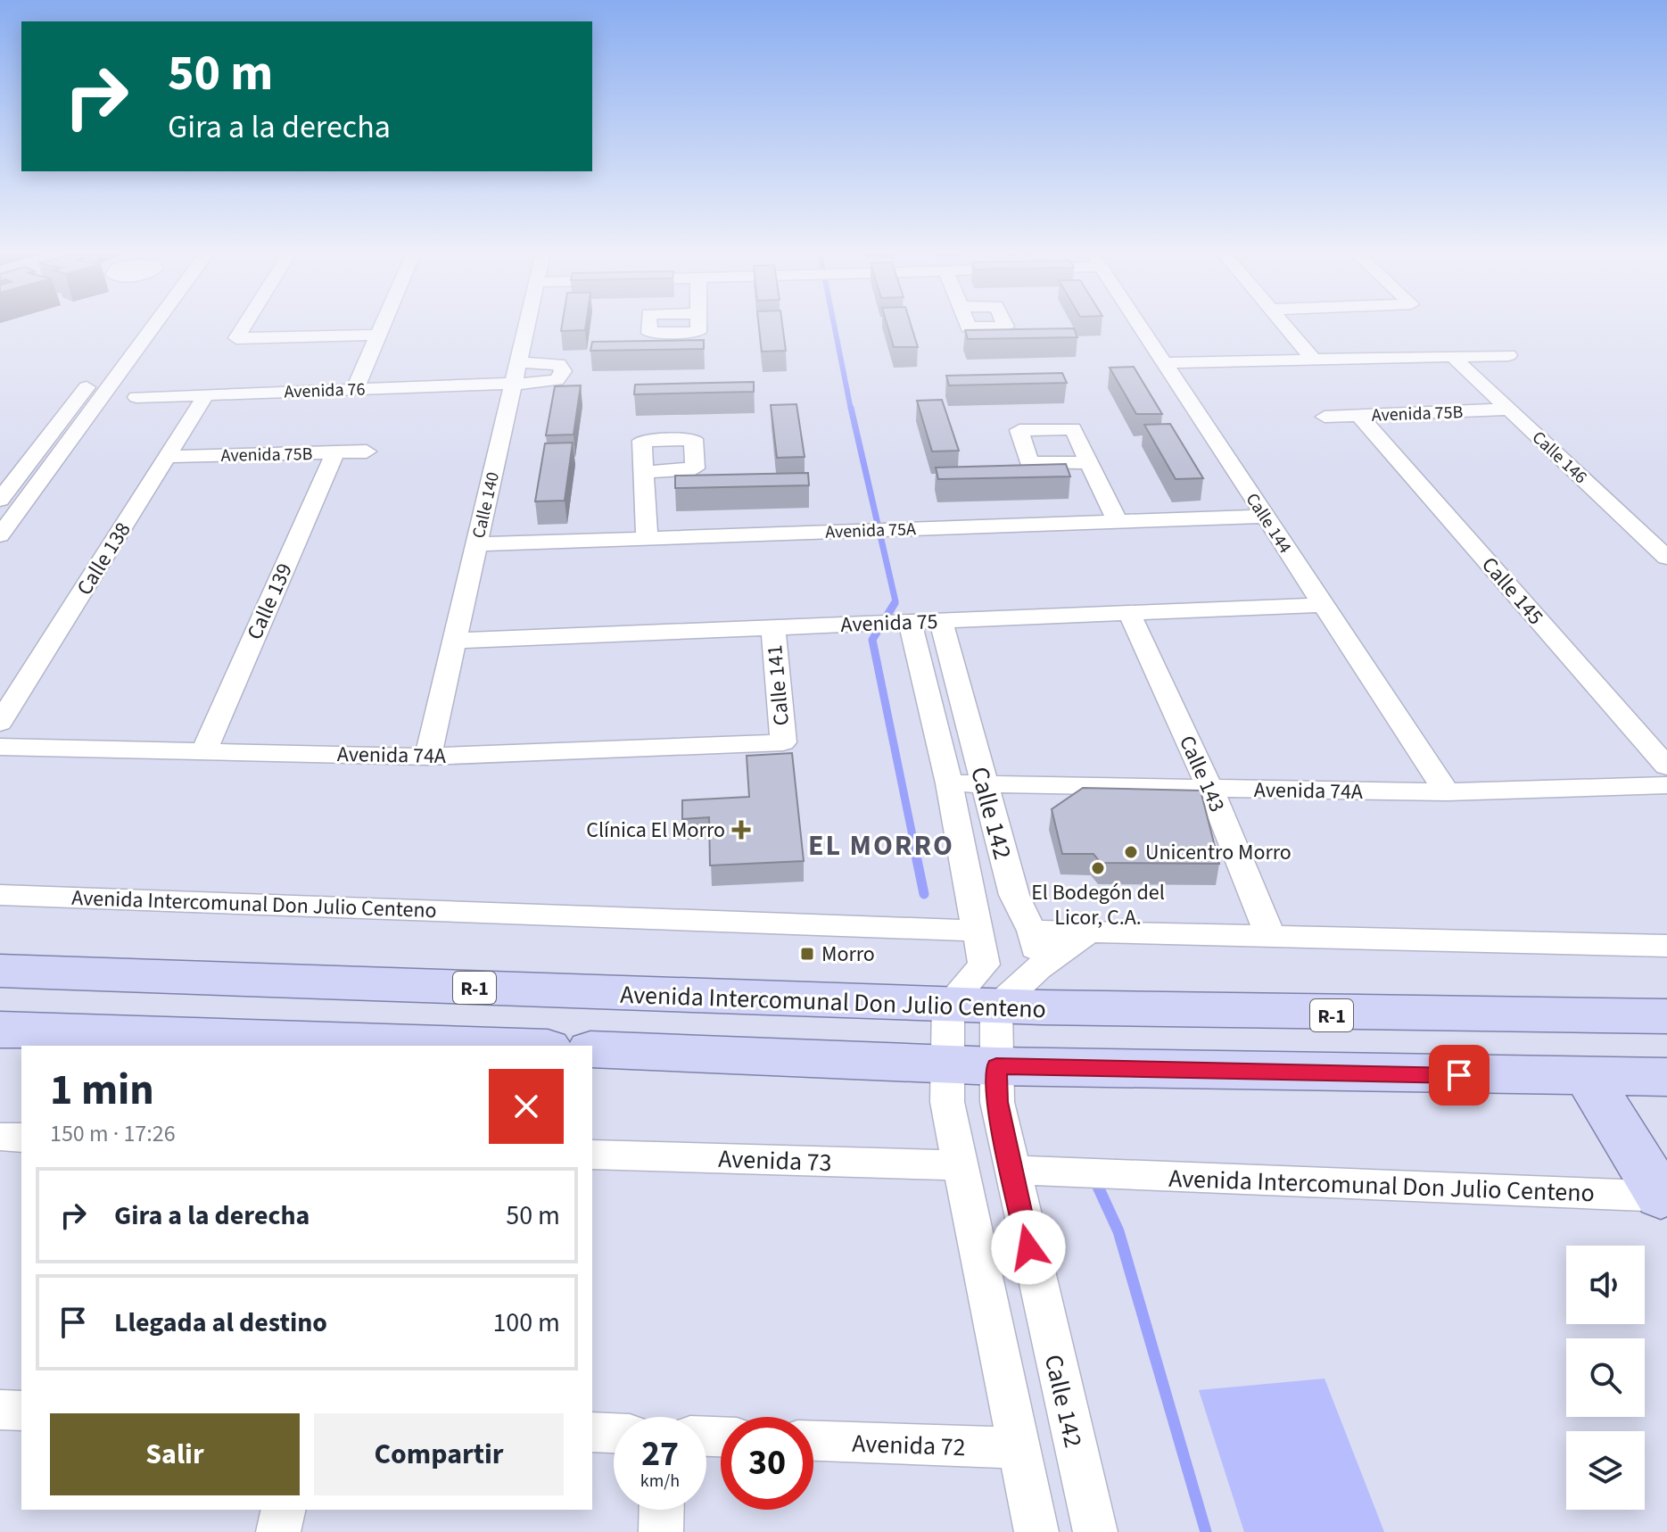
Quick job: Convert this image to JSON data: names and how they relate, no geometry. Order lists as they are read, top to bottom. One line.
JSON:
{"streets":{"main road":["Avenida Intercomunal Don Julio Centeno","R-1"],"street":["Avenida 76","Avenida 75B","Calle 146","Calle 140","Calle 144","Avenida 75A","Calle 138","Calle 145","Calle 139","Avenida 75","Calle 141","Avenida 74A","Calle 143","Calle 142","Avenida 73","Avenida 72"]},"crossings":[["Avenida 76","Calle 140"],["Avenida 76","Calle 138"],["Avenida 75B","Calle 146"],["Avenida 75B","Calle 138"],["Avenida 75B","Calle 145"],["Avenida 75B","Calle 139"],["Calle 140","Avenida 75A"],["Calle 140","Avenida 75"],["Calle 140","Avenida 74A"],["Calle 144","Avenida 75A"],["Calle 144","Avenida 75"],["Calle 144","Avenida 74A"],["Calle 139","Avenida 74A"],["Avenida 75","Calle 141"],["Avenida 75","Calle 143"],["Avenida 75","Calle 142"],["Calle 141","Avenida 74A"],["Avenida 74A","Calle 143"],["Avenida 74A","Calle 142"],["Calle 142","Avenida Intercomunal Don Julio Centeno"]],"districts":["EL MORRO"],"places":{"health":["Clínica El Morro"],"other":["Unicentro Morro","El Bodegón del Licor, C.A."],"transit":["Morro"]},"page":{"turn":["50 m","Gira a la derecha"],"heading":["1 min","150 m · 17:26"],"list":[{"name":"Gira a la derecha","value":"50 m"},{"name":"Llegada al destino","value":"100 m"}],"buttons":["Salir","Compartir"],"speed":"27 km/h","limit":"30"}}
